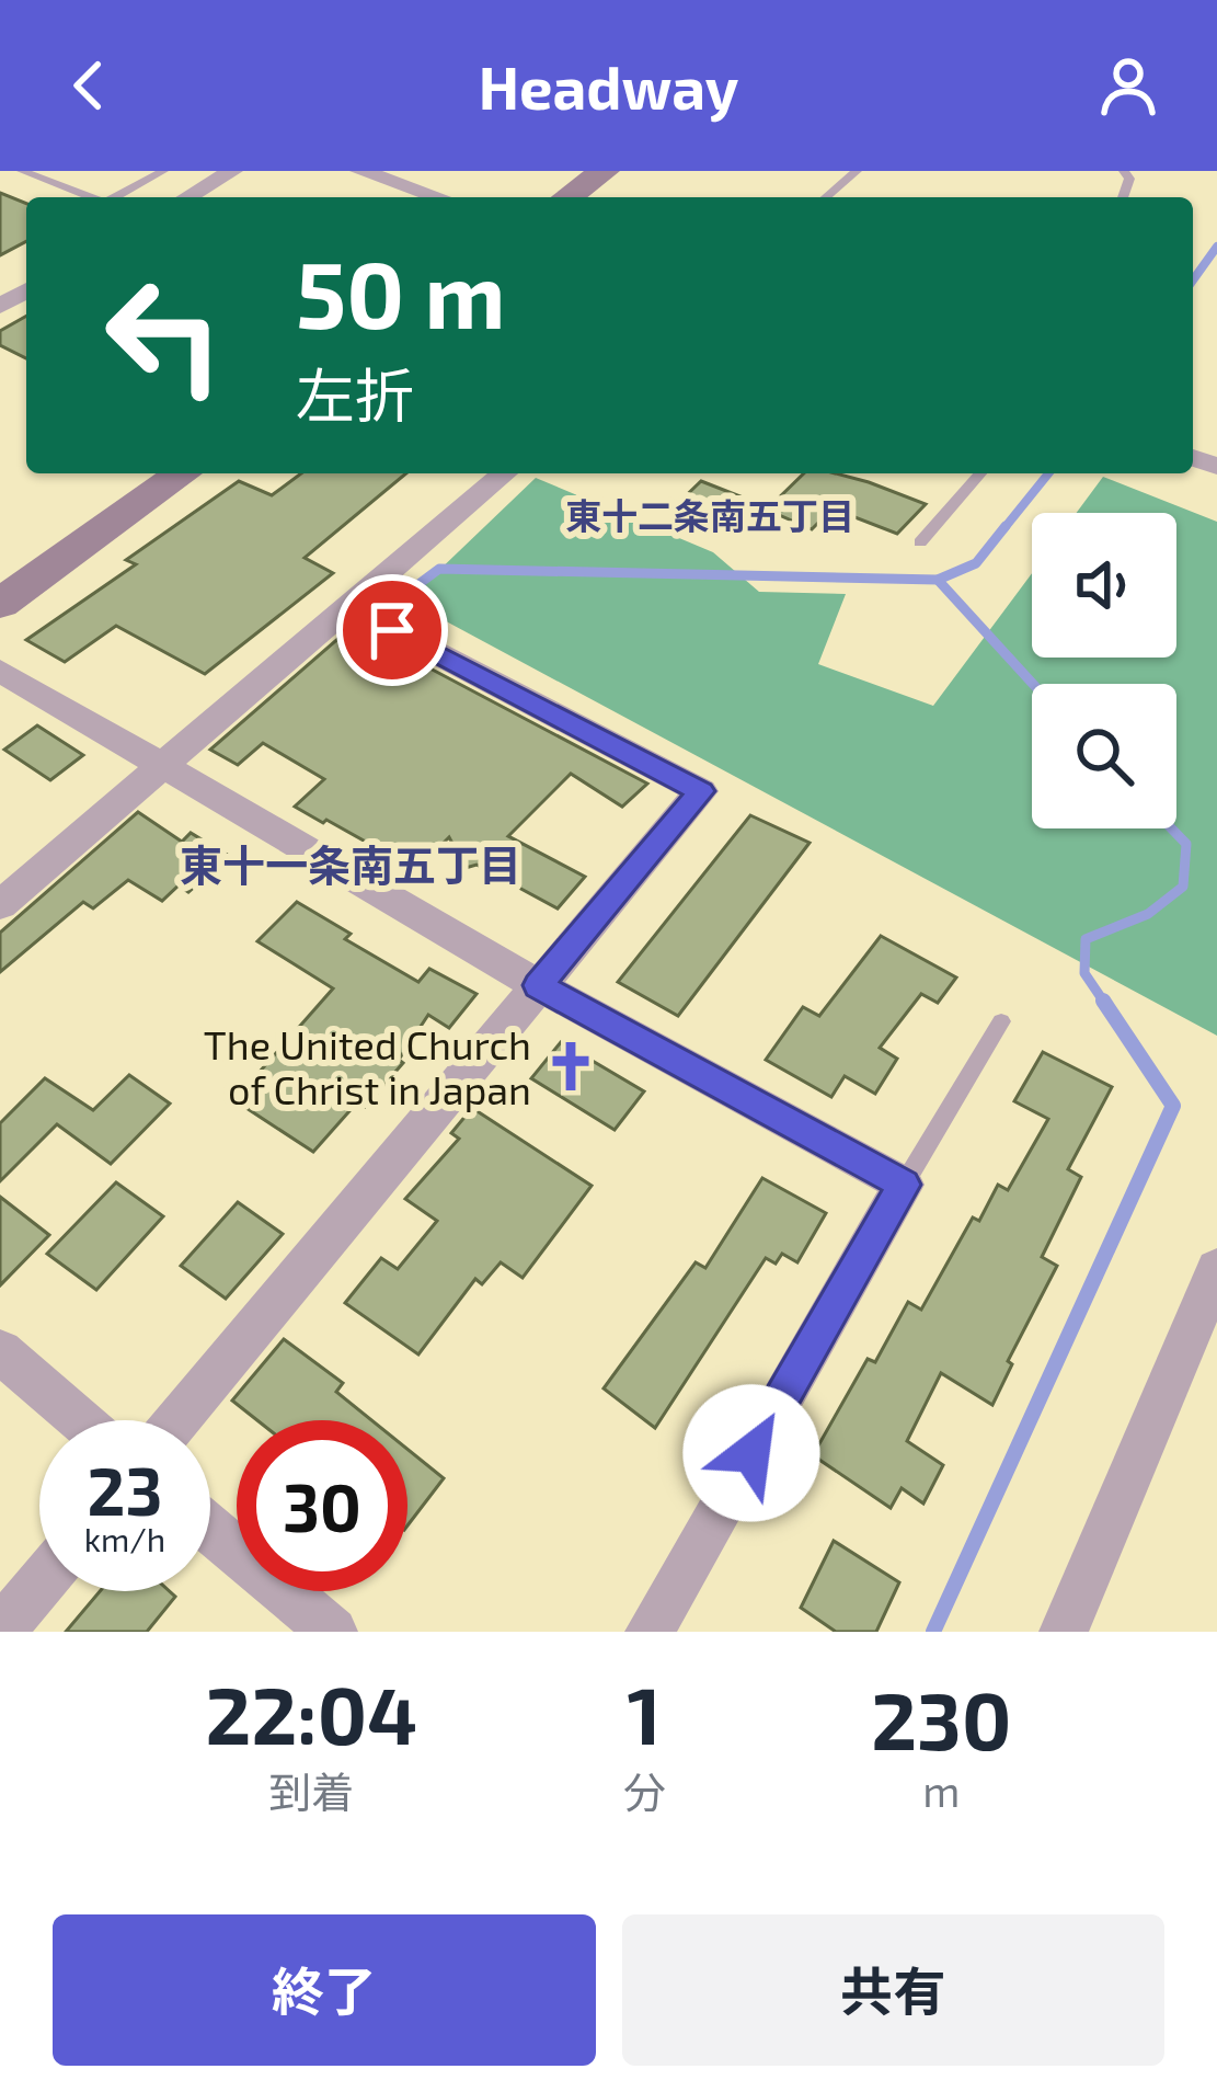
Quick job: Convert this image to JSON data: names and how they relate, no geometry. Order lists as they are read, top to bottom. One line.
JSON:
{"districts":["東十二条南五丁目","東十一条南五丁目"],"places":{"church":["The United Church of Christ in Japan"]},"page":{"header":"Headway","turn":["50 m","左折"],"speed":"23 km/h","limit":"30","eta":["22:04","到着","1","分","230","m"],"buttons":["終了","共有"]}}
